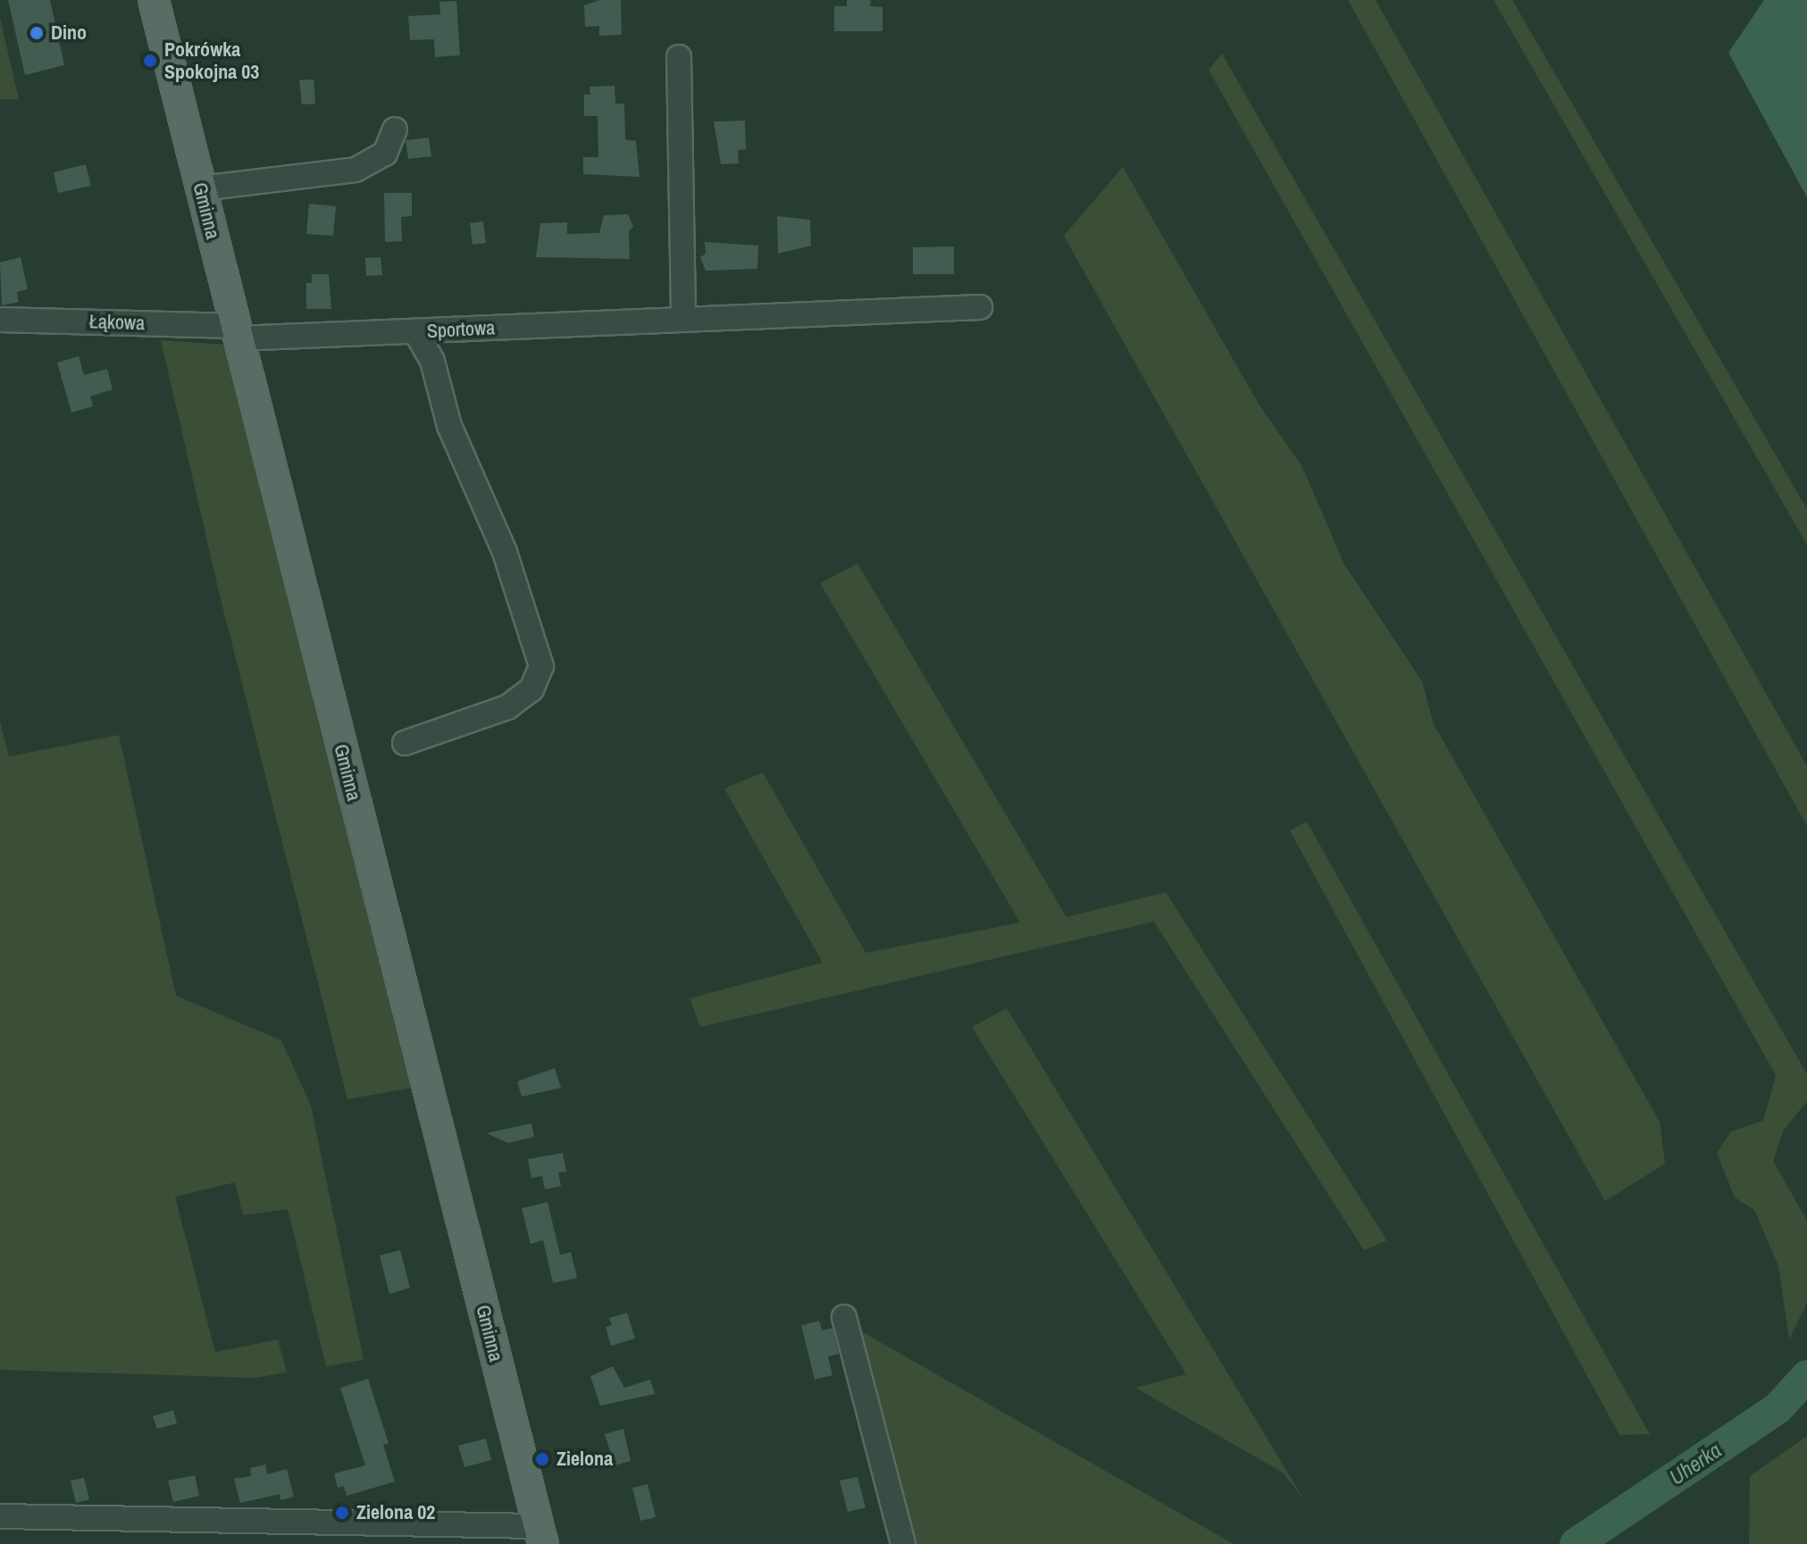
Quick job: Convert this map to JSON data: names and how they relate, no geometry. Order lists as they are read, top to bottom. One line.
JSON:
{"streets":{"main road":["Gminna"],"street":["Łąkowa","Sportowa"]},"crossings":[["Gminna","Łąkowa"],["Gminna","Sportowa"],["Łąkowa","Sportowa"]],"water":["Uherka"],"places":["Dino","Pokrówka Spokojna 03","Zielona","Zielona 02"]}
